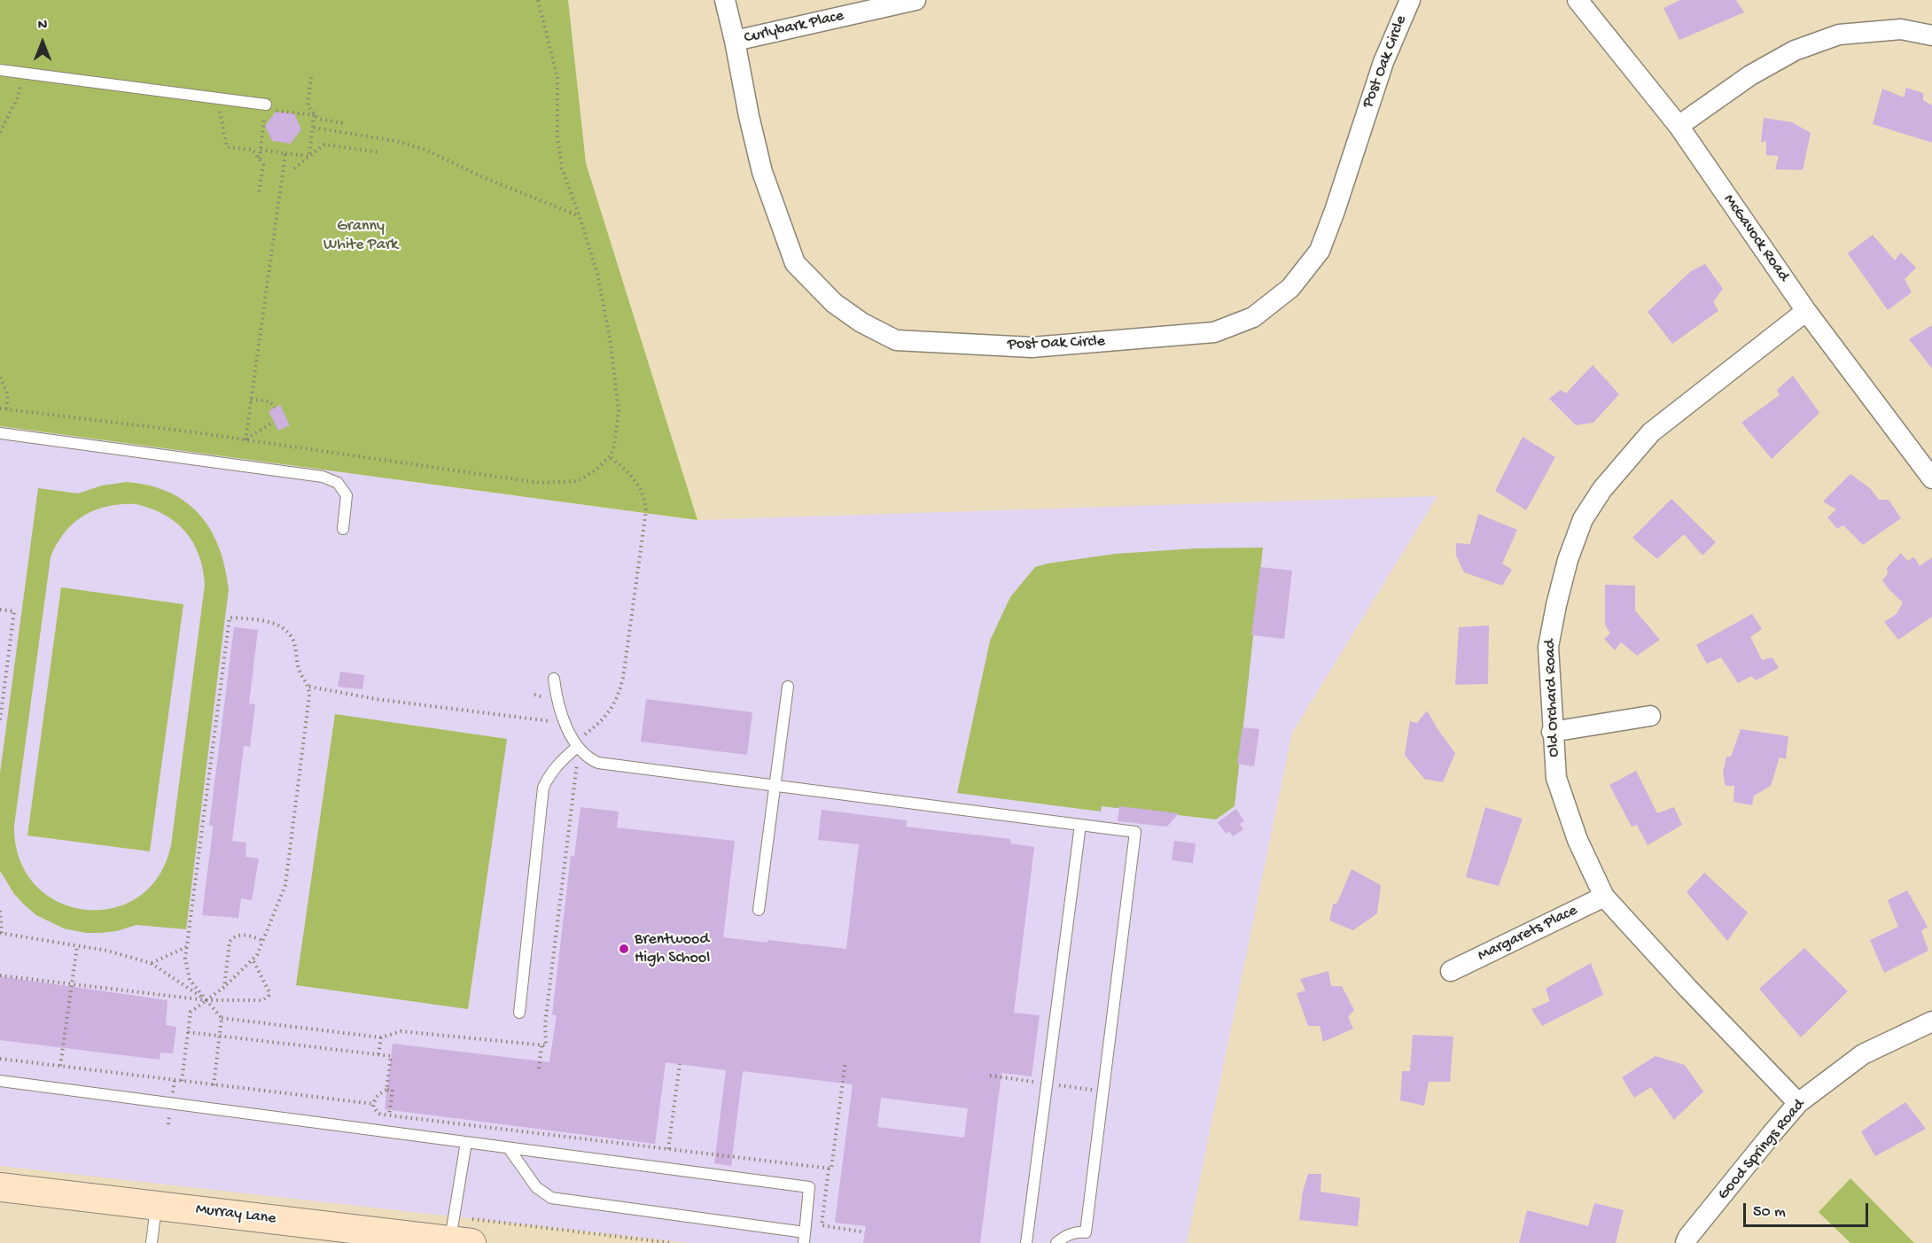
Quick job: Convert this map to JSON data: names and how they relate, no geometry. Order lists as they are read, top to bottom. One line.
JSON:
{"streets":{"main road":["Murray Lane"],"street":["Curlybark Place","Post Oak Circle","McGavock Road","Old Orchard Road","Margarets Place","Good Springs Road"]},"crossings":[["Curlybark Place","Post Oak Circle"],["McGavock Road","Old Orchard Road"],["Old Orchard Road","Margarets Place"],["Old Orchard Road","Good Springs Road"]],"parks":["Granny White Park"],"places":["Brentwood High School"],"scale_bar":"50 m","north":"top"}
